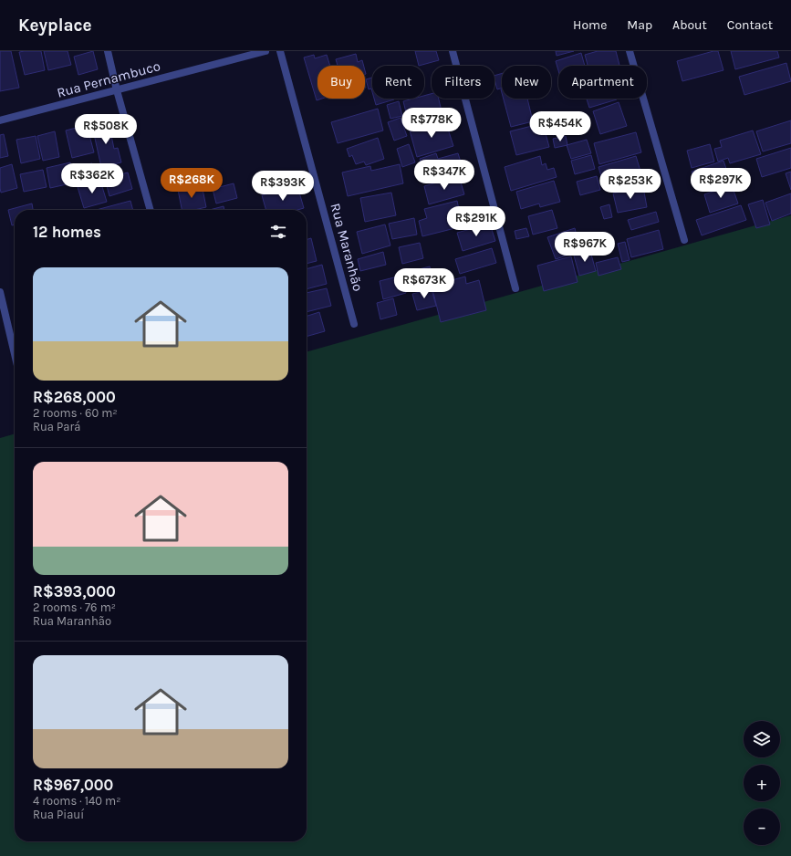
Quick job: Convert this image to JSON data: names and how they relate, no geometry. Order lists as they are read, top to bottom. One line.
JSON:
{"streets":{"street":["Rua Pernambuco","Rua Maranhão"]},"page":{"header":"Keyplace","nav":["Home","Map","About","Contact"],"chip":["Buy","Rent","Filters","New","Apartment"],"price":["R$778K","R$454K","R$508K","R$347K","R$362K","R$268K","R$297K","R$253K","R$393K","R$291K","R$967K","R$673K"],"heading":"12 homes","list":[{"name":"R$268,000","note":"2 rooms · 60 m² · Rua Pará"},{"name":"R$393,000","note":"2 rooms · 76 m² · Rua Maranhão"},{"name":"R$967,000","note":"4 rooms · 140 m² · Rua Piauí"}],"map_buttons":["+","−"]}}
